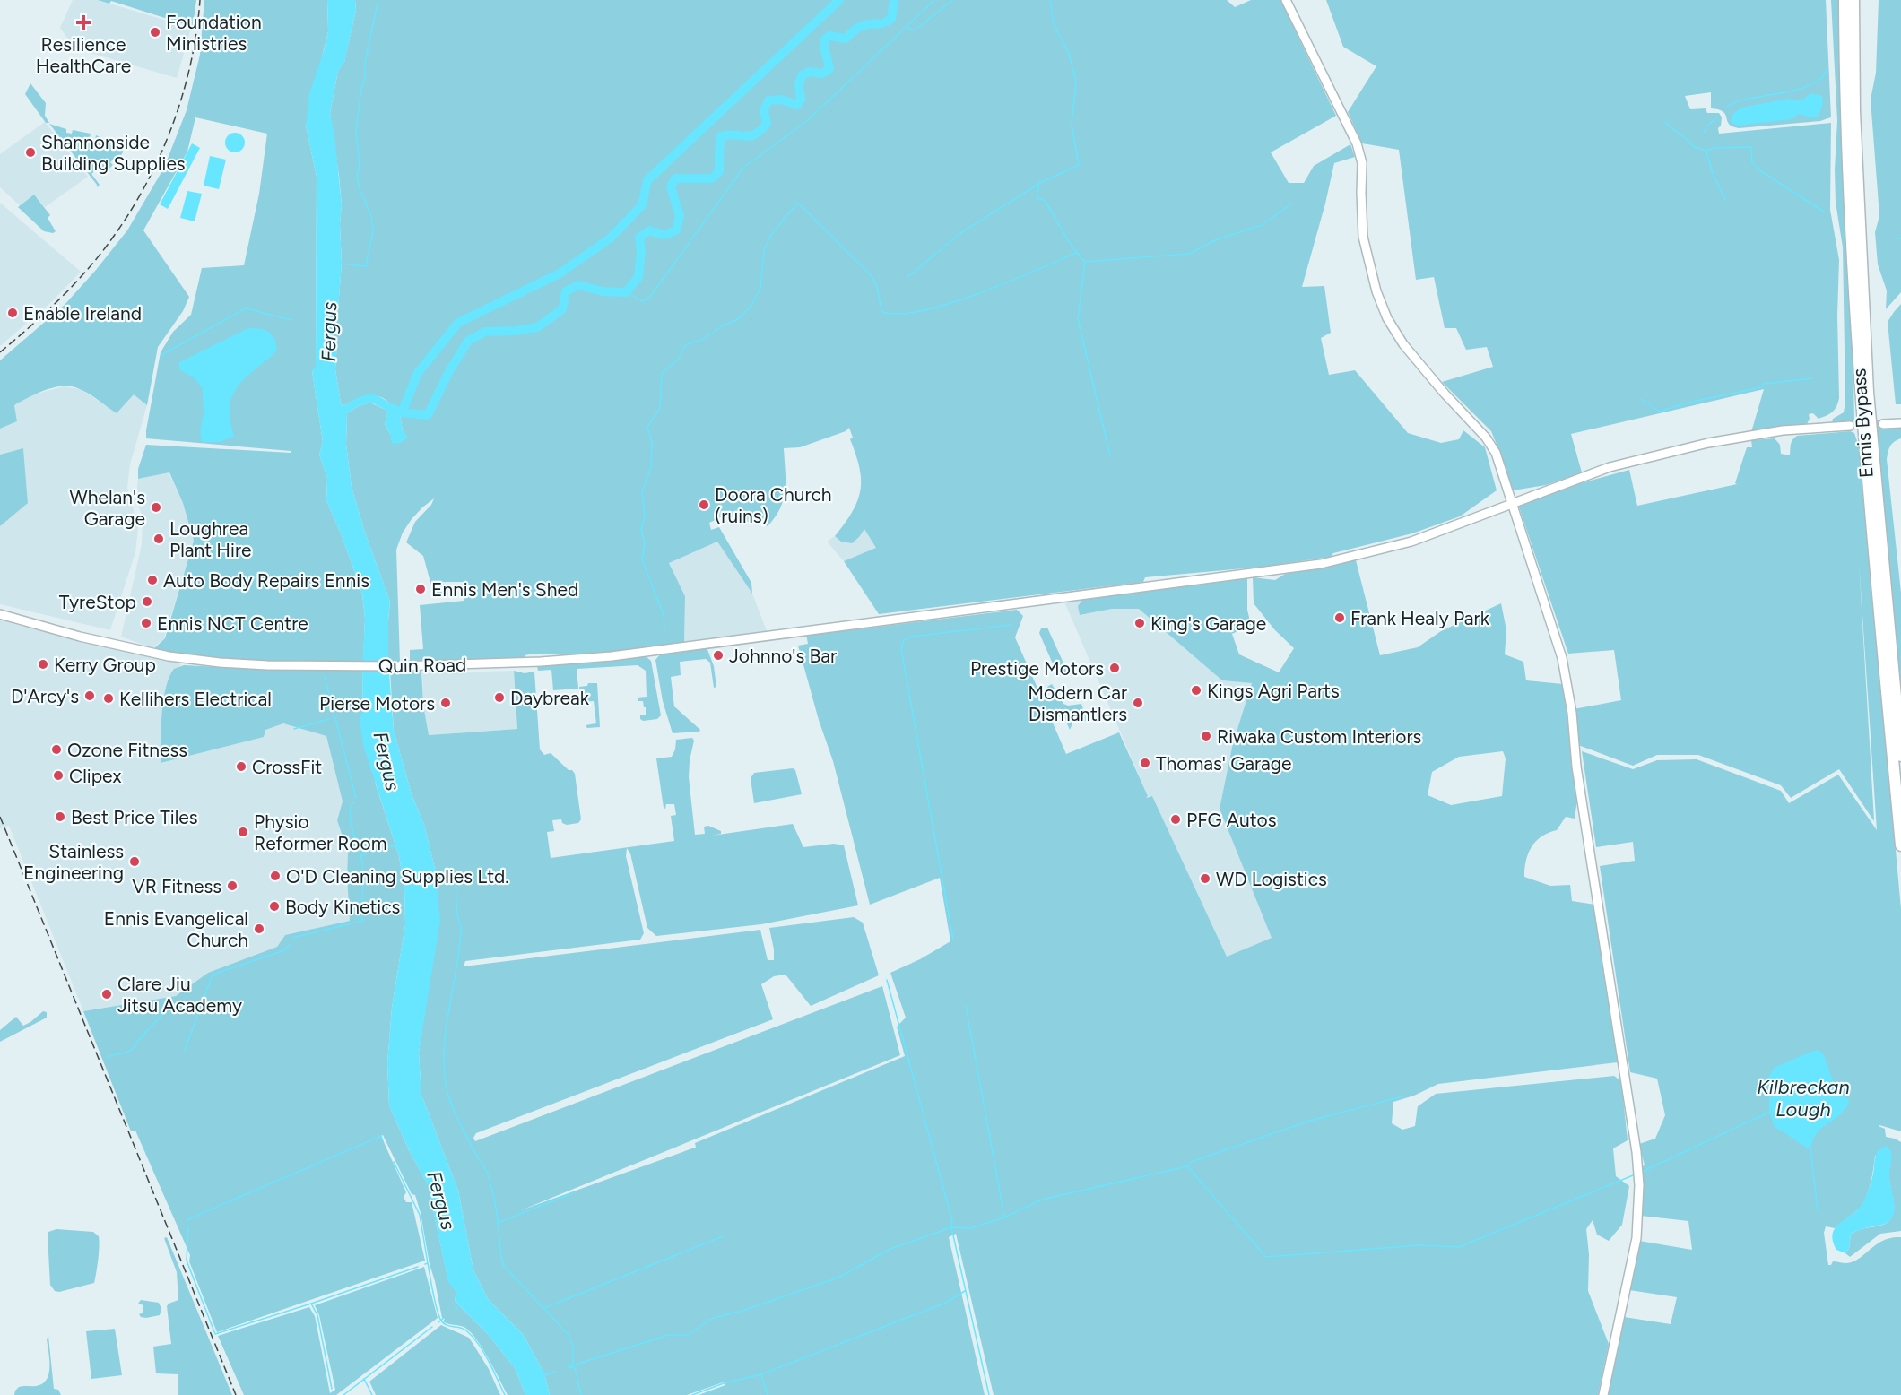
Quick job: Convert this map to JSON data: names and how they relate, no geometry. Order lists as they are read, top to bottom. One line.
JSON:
{"streets":{"highway":["Ennis Bypass"],"main road":["Quin Road"]},"water":["Fergus","Kilbreckan Lough"],"places":{"health":["Resilience HealthCare"],"other":["Foundation Ministries","Shannonside Building Supplies","Enable Ireland","Doora Church (ruins)","Whelan's Garage","Loughrea Plant Hire","Auto Body Repairs Ennis","Ennis Men's Shed","TyreStop","Frank Healy Park","Ennis NCT Centre","King's Garage","Johnno's Bar","Kerry Group","Prestige Motors","Kings Agri Parts","D'Arcy's","Daybreak","Kellihers Electrical","Pierse Motors","Modern Car Dismantlers","Riwaka Custom Interiors","Ozone Fitness","Thomas' Garage","CrossFit","Clipex","Best Price Tiles","PFG Autos","Physio Reformer Room","Stainless Engineering","O'D Cleaning Supplies Ltd.","WD Logistics","VR Fitness","Body Kinetics","Ennis Evangelical Church","Clare Jiu Jitsu Academy"]}}
